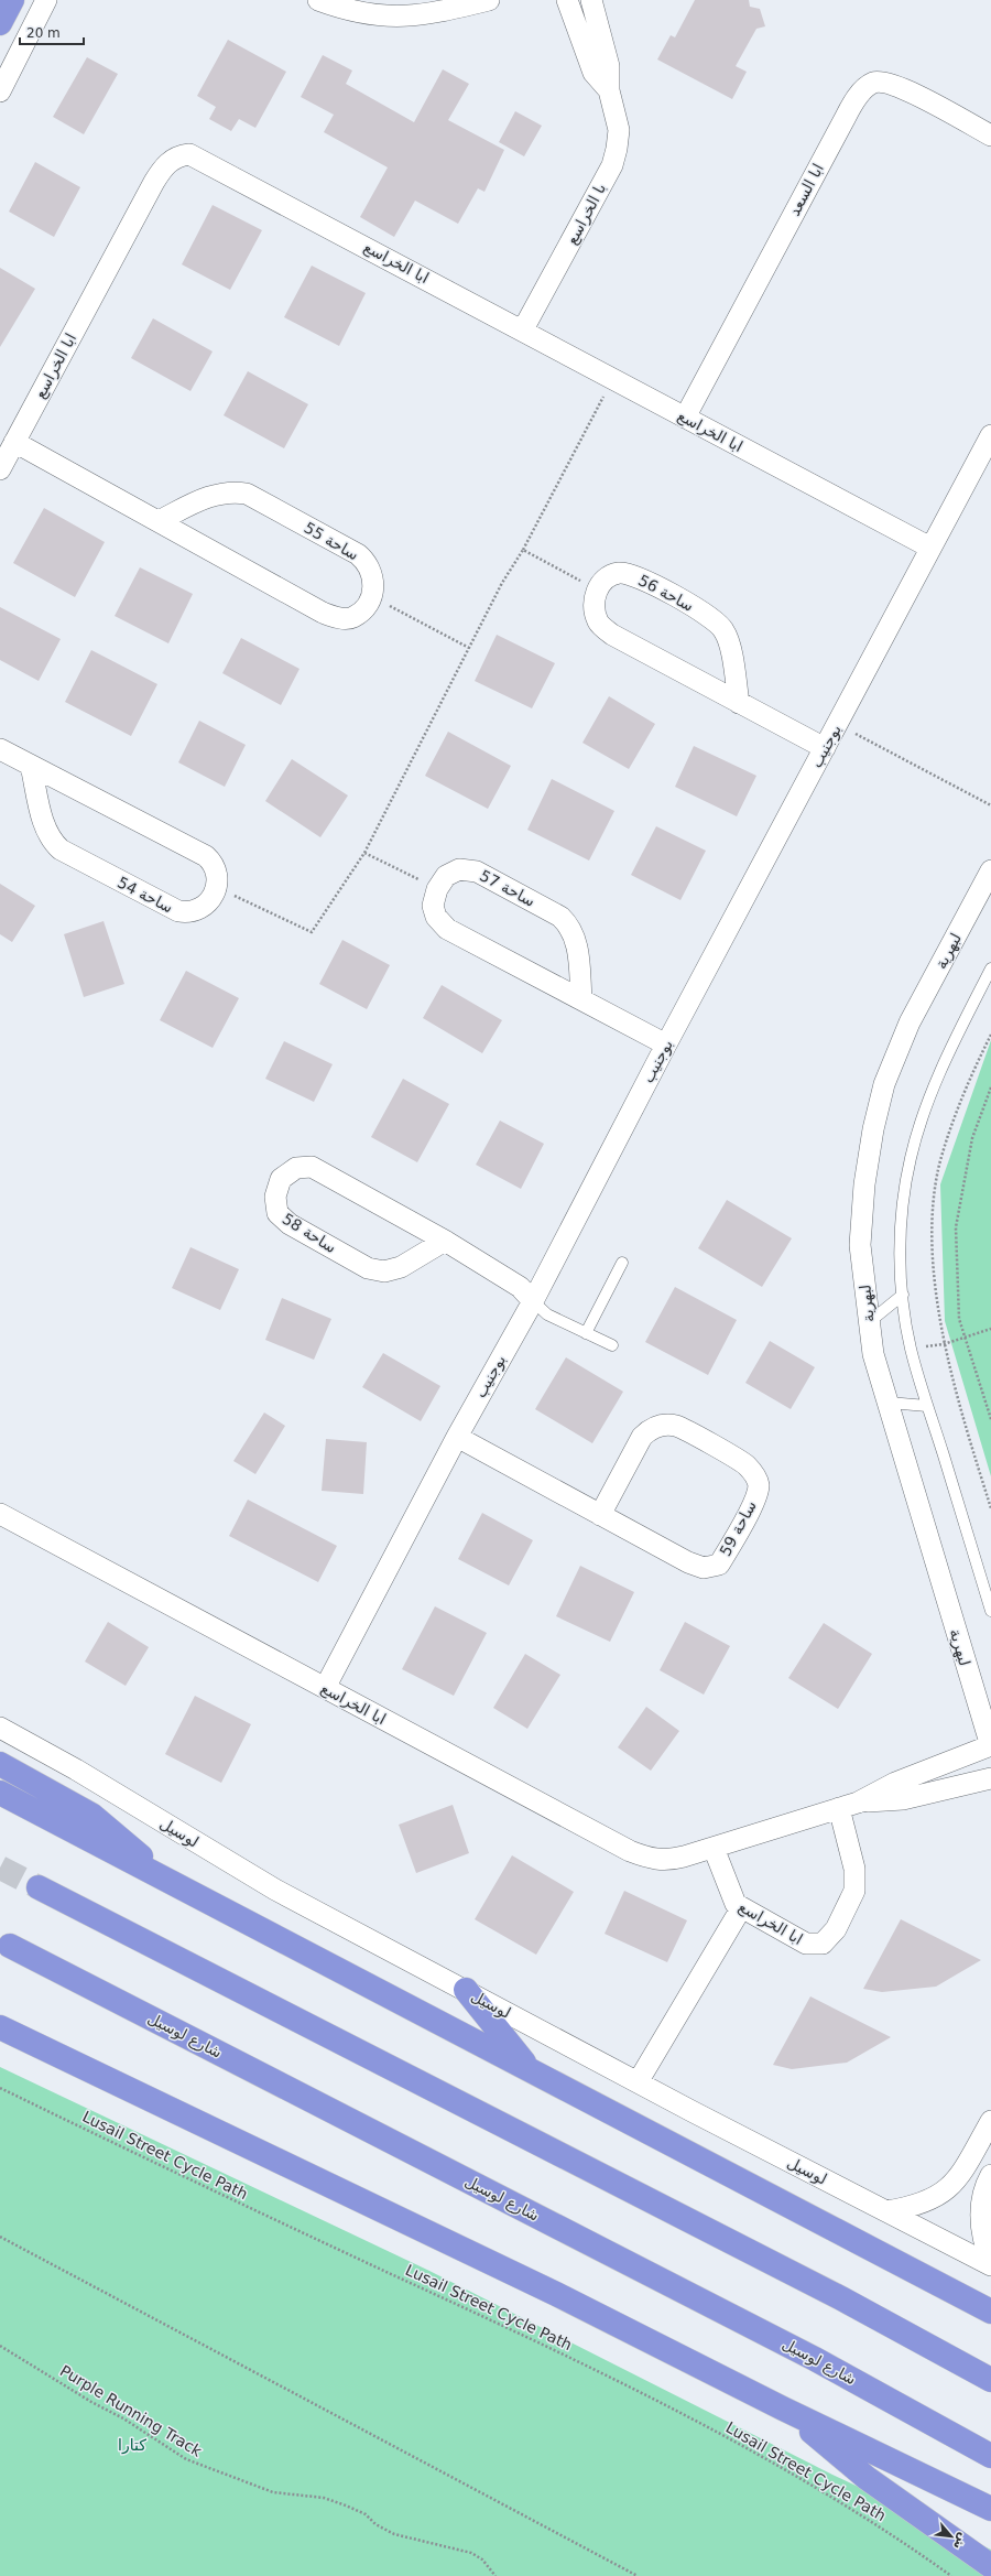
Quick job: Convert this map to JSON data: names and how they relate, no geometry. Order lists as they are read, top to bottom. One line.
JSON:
{"streets":{"highway":["شارع لوسيل"],"street":["ابا السعد","با الخراسع","ابا الخراسع","ساحة 55","ساحة 56","بوجنيب","ساحة 57","ساحة 54","لبهرية","ساحة 58","ساحة 59","لوسيل"],"path":["Lusail Street Cycle Path","Purple Running Track"]},"crossings":[["ابا السعد","ابا الخراسع"],["با الخراسع","ابا الخراسع"],["ابا الخراسع","بوجنيب"],["ابا الخراسع","لبهرية"],["بوجنيب","ساحة 58"],["بوجنيب","ساحة 59"]],"parks":["كتارا"],"scale_bar":"20 m","north":"bottom right"}
